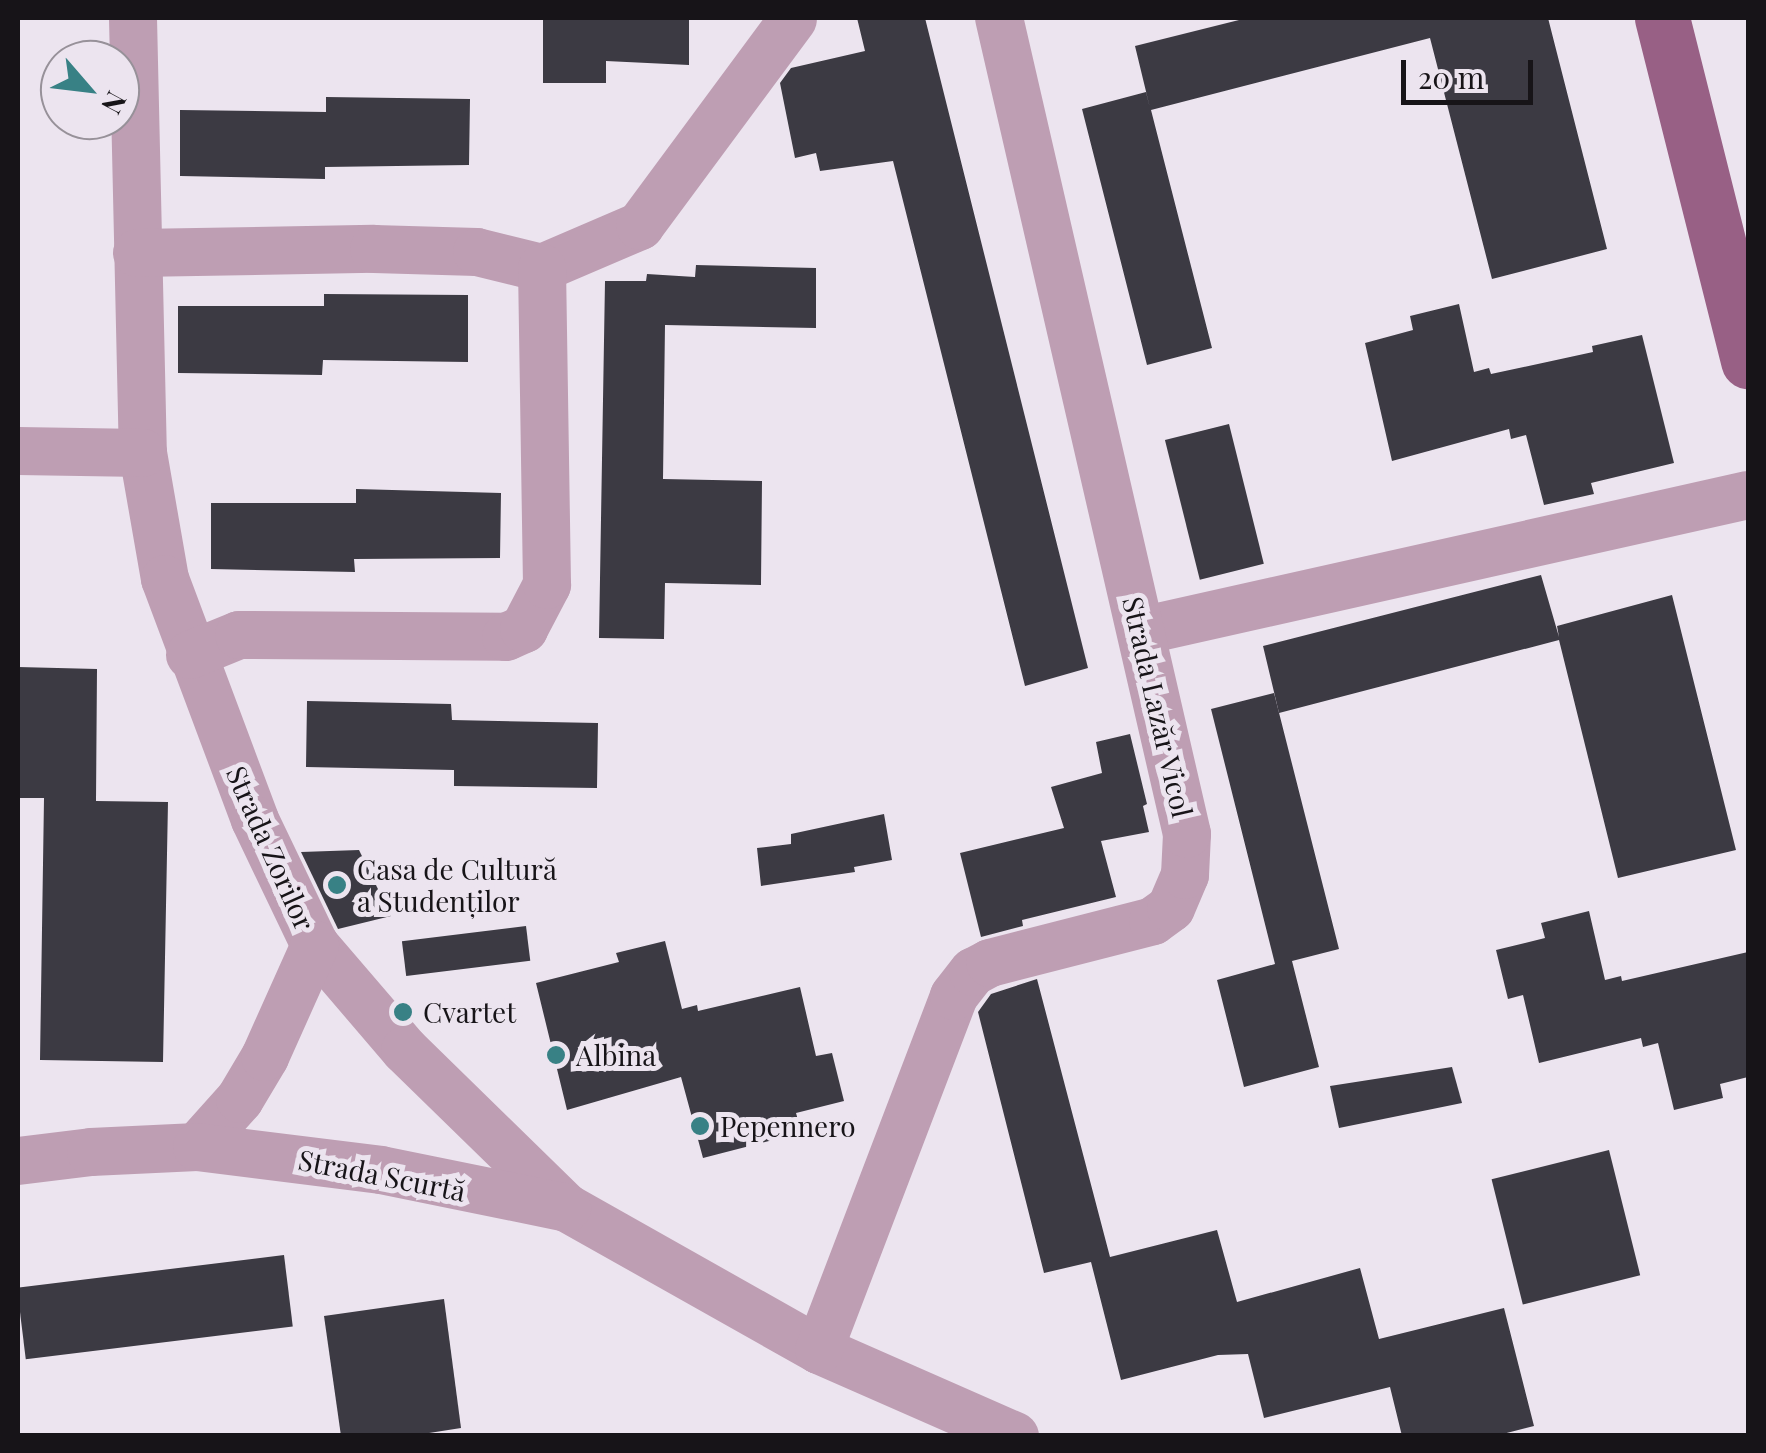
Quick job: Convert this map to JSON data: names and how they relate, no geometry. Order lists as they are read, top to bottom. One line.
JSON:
{"streets":{"street":["Strada Lazăr Vicol","Strada Zorilor","Strada Scurtă"]},"crossings":[["Strada Lazăr Vicol","Strada Zorilor"],["Strada Zorilor","Strada Scurtă"]],"places":["Casa de Cultură a Studenților","Cvartet","Albina","Pepennero"],"scale_bar":"20 m","north":"bottom right"}
